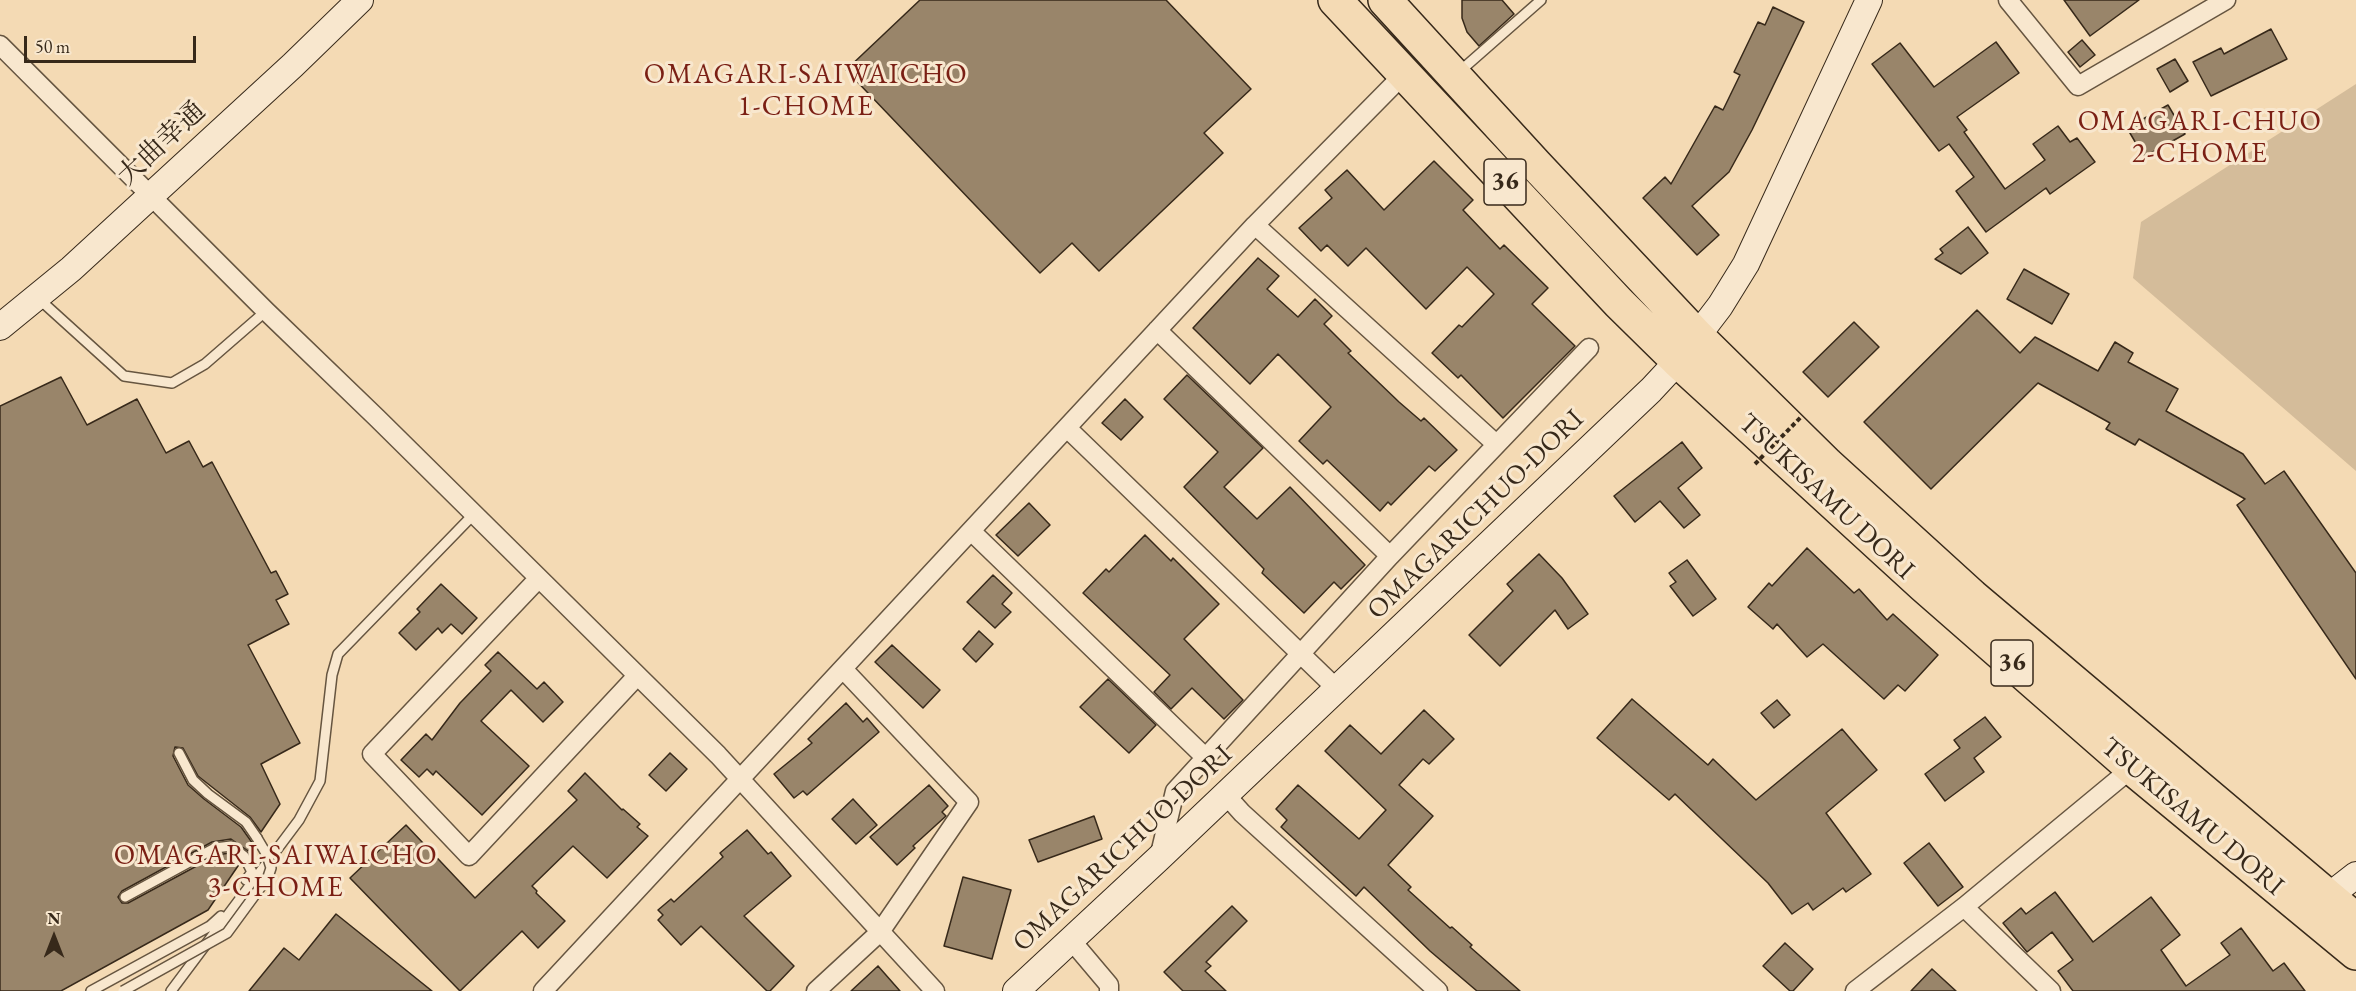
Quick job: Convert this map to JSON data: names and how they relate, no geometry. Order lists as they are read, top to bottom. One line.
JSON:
{"streets":{"highway":["36","TSUKISAMU DORI"],"main road":["大曲幸通","OMAGARICHUO-DORI"]},"crossings":[["TSUKISAMU DORI","OMAGARICHUO-DORI"]],"districts":["OMAGARI-SAIWAICHO 1-CHOME","OMAGARI-CHUO 2-CHOME","OMAGARI-SAIWAICHO 3-CHOME"],"scale_bar":"50 m","north":"top"}
